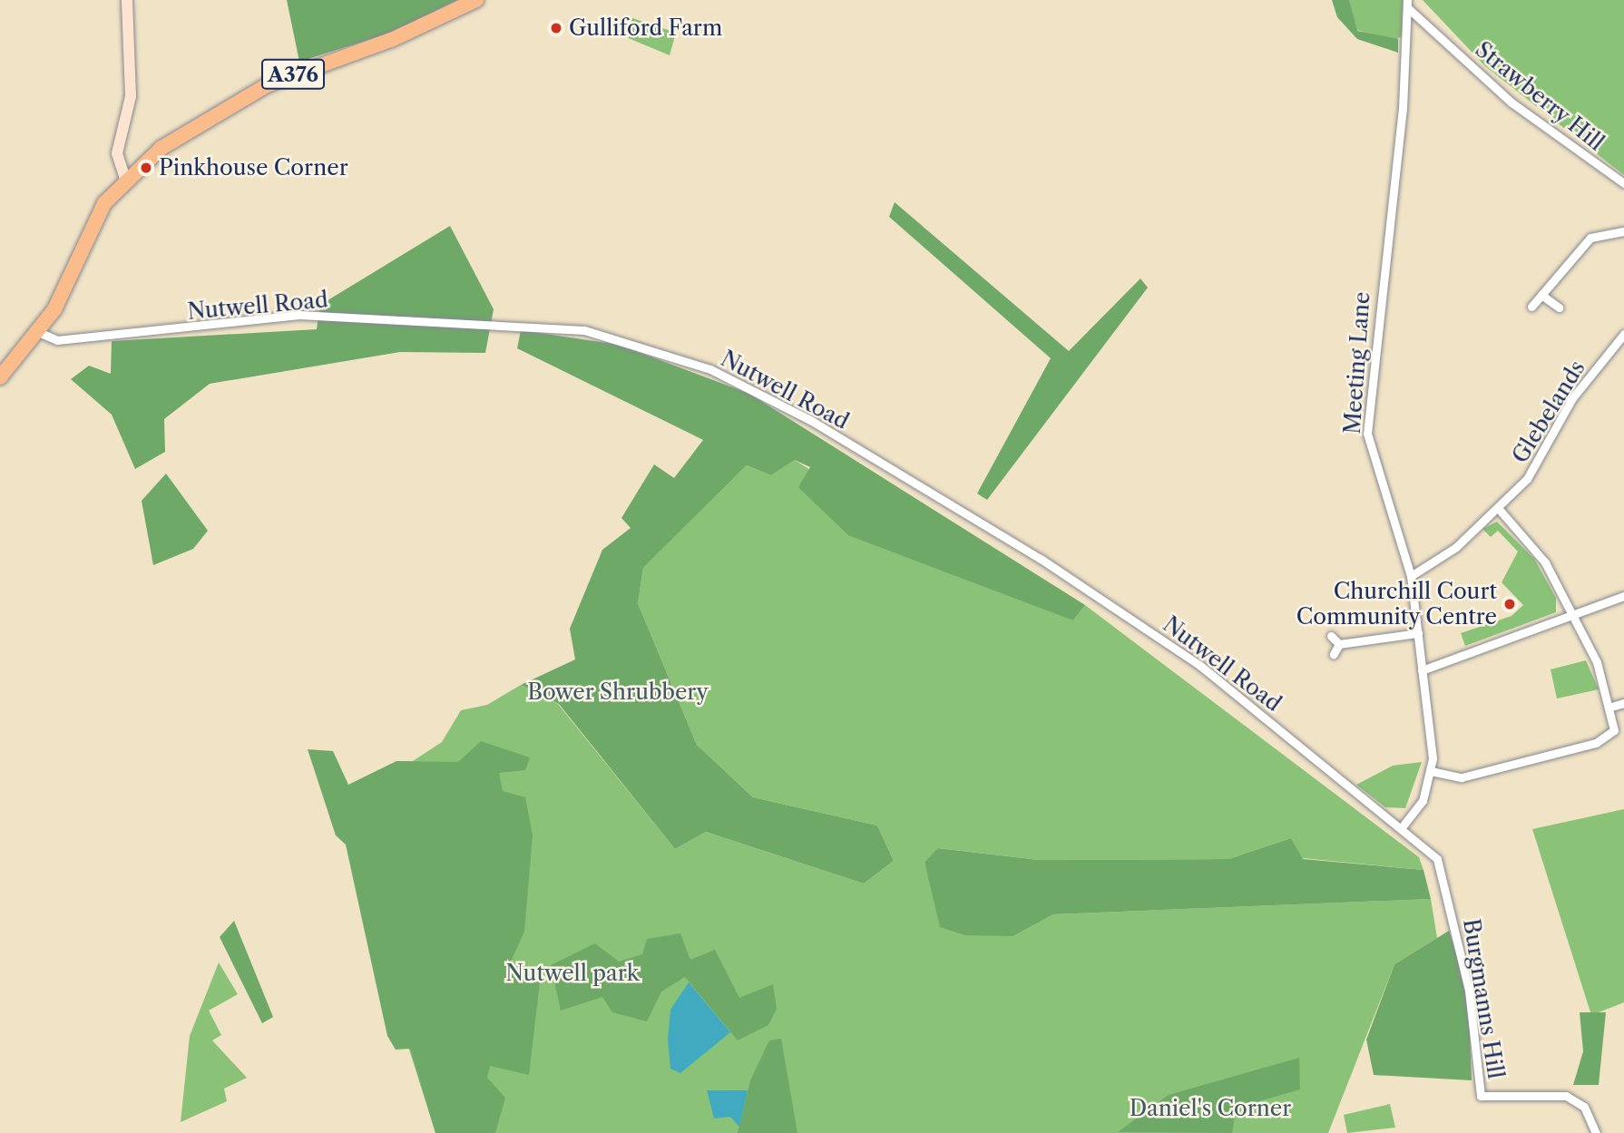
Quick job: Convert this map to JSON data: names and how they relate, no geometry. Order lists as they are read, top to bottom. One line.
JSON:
{"streets":{"highway":["A376"],"street":["Strawberry Hill","Nutwell Road","Meeting Lane","Glebelands","Burgmanns Hill"]},"crossings":[["A376","Nutwell Road"],["Strawberry Hill","Meeting Lane"],["Nutwell Road","Meeting Lane"],["Nutwell Road","Burgmanns Hill"],["Meeting Lane","Glebelands"],["Meeting Lane","Burgmanns Hill"]],"parks":["Bower Shrubbery","Nutwell park","Daniel's Corner"],"places":["Gulliford Farm","Pinkhouse Corner","Churchill Court Community Centre"]}
